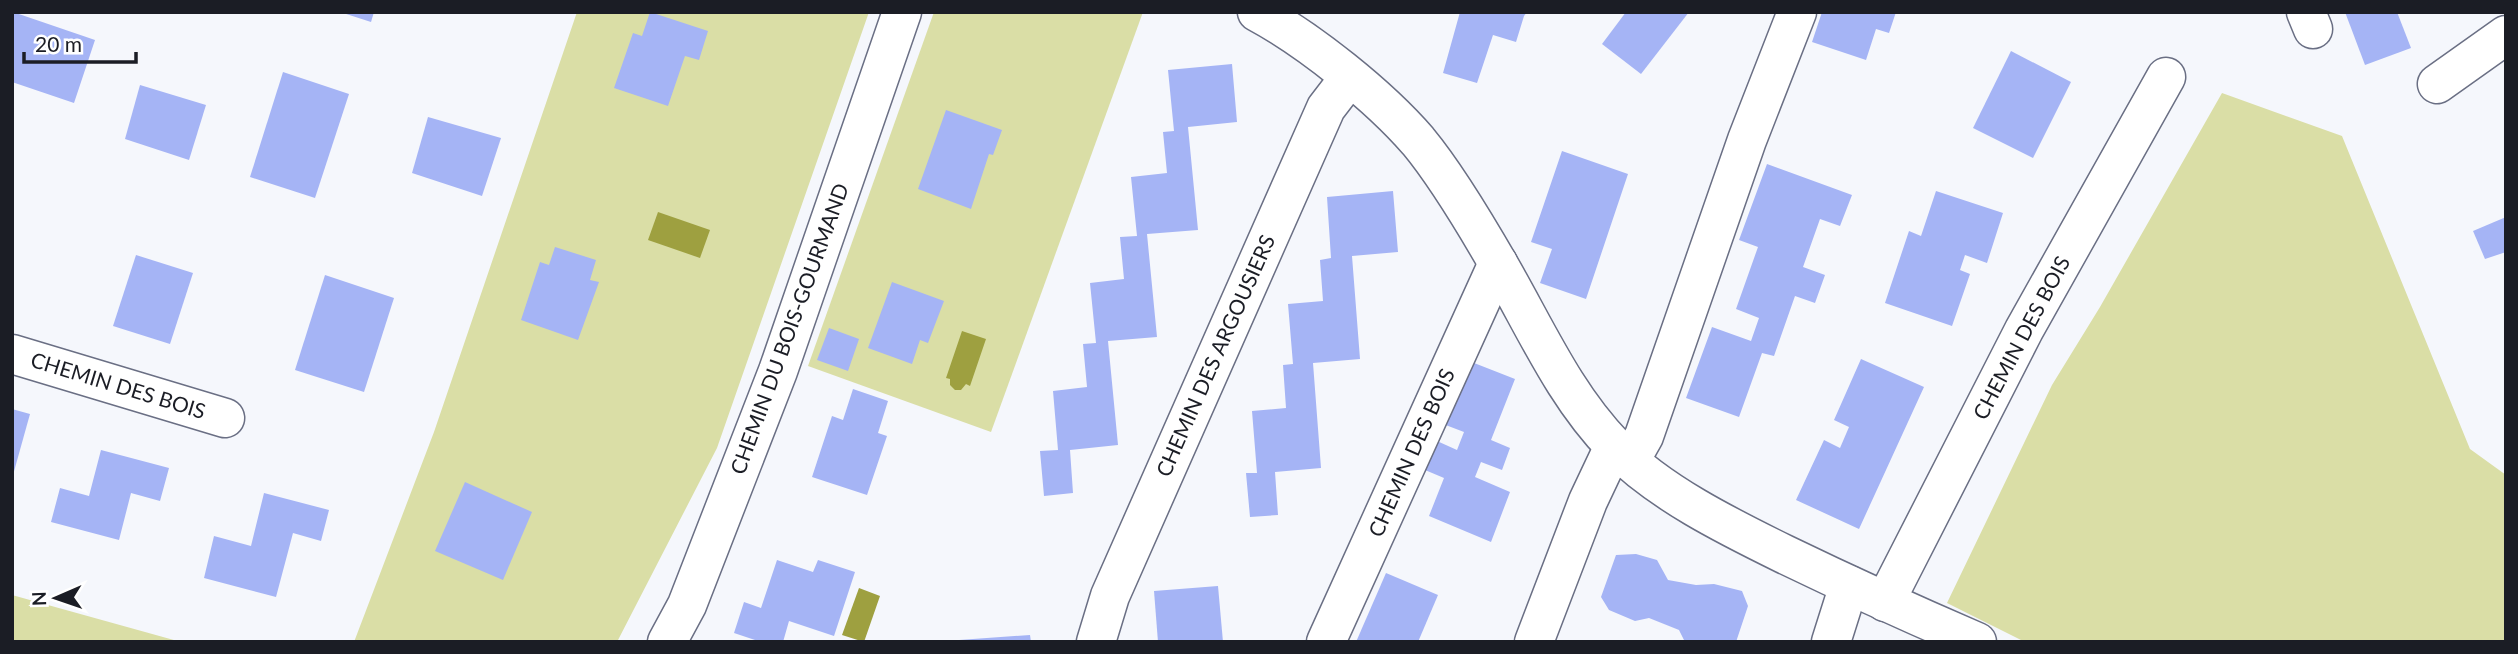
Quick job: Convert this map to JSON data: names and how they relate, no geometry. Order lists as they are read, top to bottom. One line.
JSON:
{"streets":{"street":["CHEMIN DU BOIS-GOURMAND","CHEMIN DES BOIS","CHEMIN DES ARGOUSIERS"]},"scale_bar":"20 m","north":"left"}
